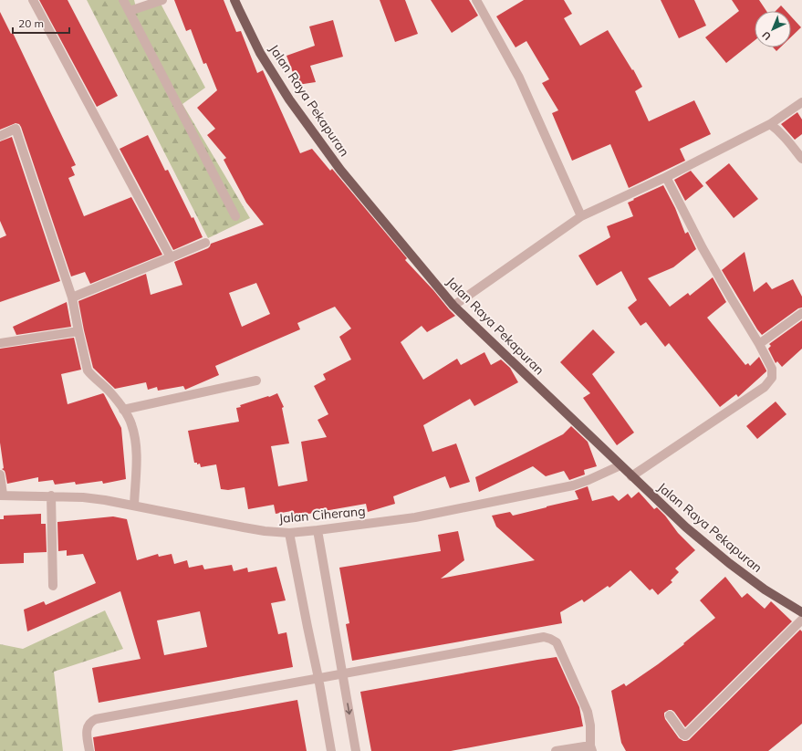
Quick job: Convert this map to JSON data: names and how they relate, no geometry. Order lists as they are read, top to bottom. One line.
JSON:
{"streets":{"main road":["Jalan Raya Pekapuran"],"street":["Jalan Ciherang"]},"crossings":[["Jalan Raya Pekapuran","Jalan Ciherang"]],"scale_bar":"20 m","north":"bottom left"}
